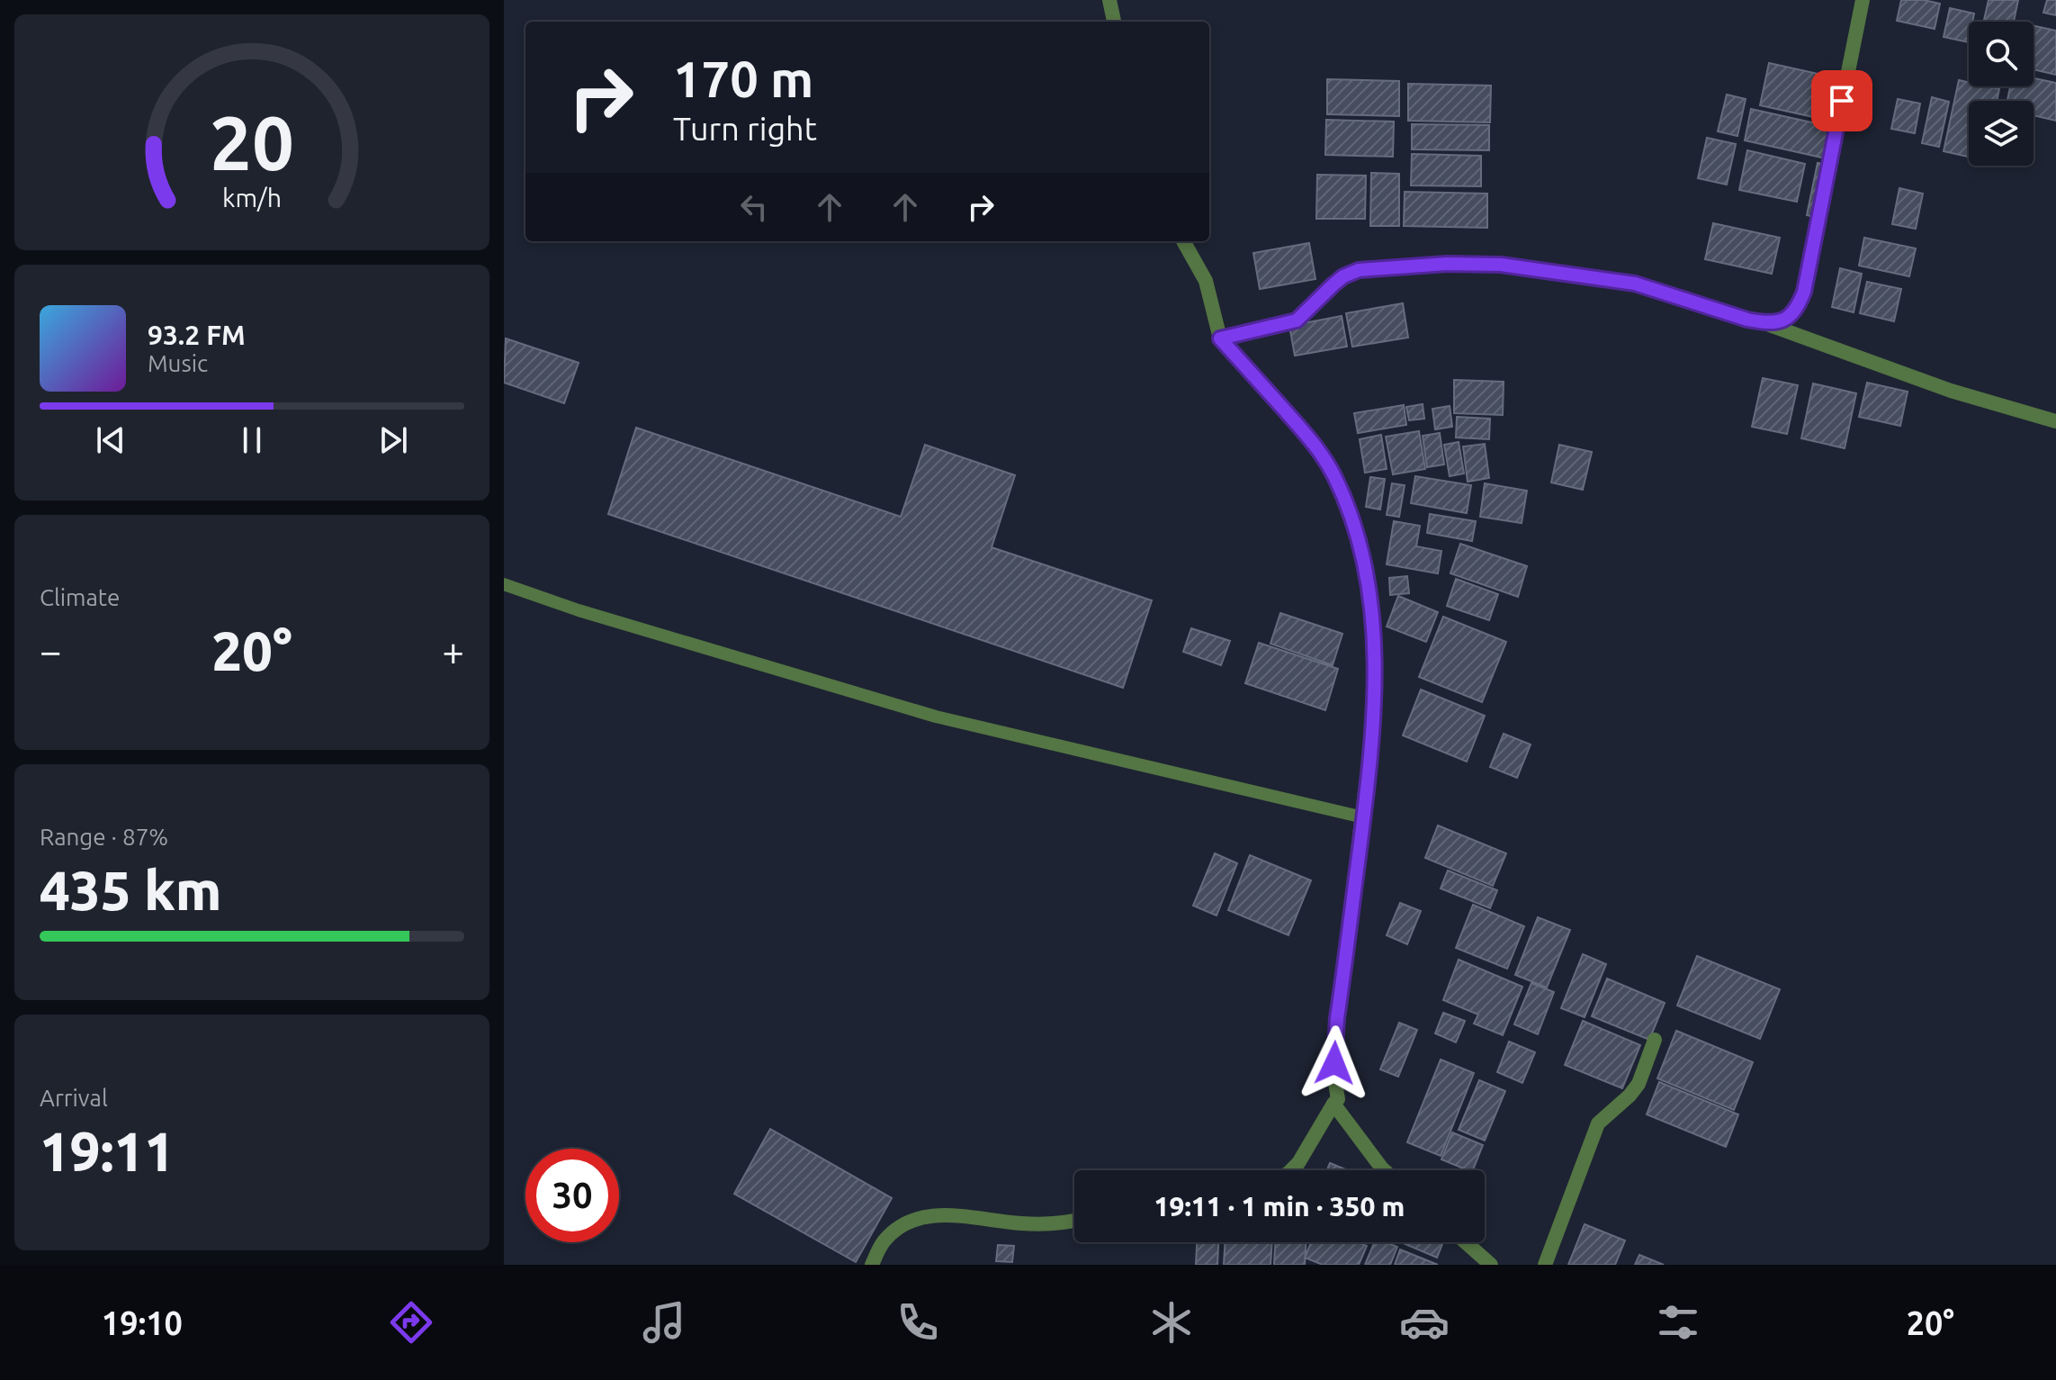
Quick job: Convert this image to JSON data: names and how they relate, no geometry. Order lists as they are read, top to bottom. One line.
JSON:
{"page":{"turn":["170 m","Turn right"],"song":["93.2 FM","Music"],"tile":["Climate",["Range · 87%","435 km"],["Arrival","19:11"]],"heat":["−","20°","+"],"limit":"30","trip":"19:11 · 1 min · 350 m","tabs":["19:10","20°"],"gauge":["20","km/h"]}}
